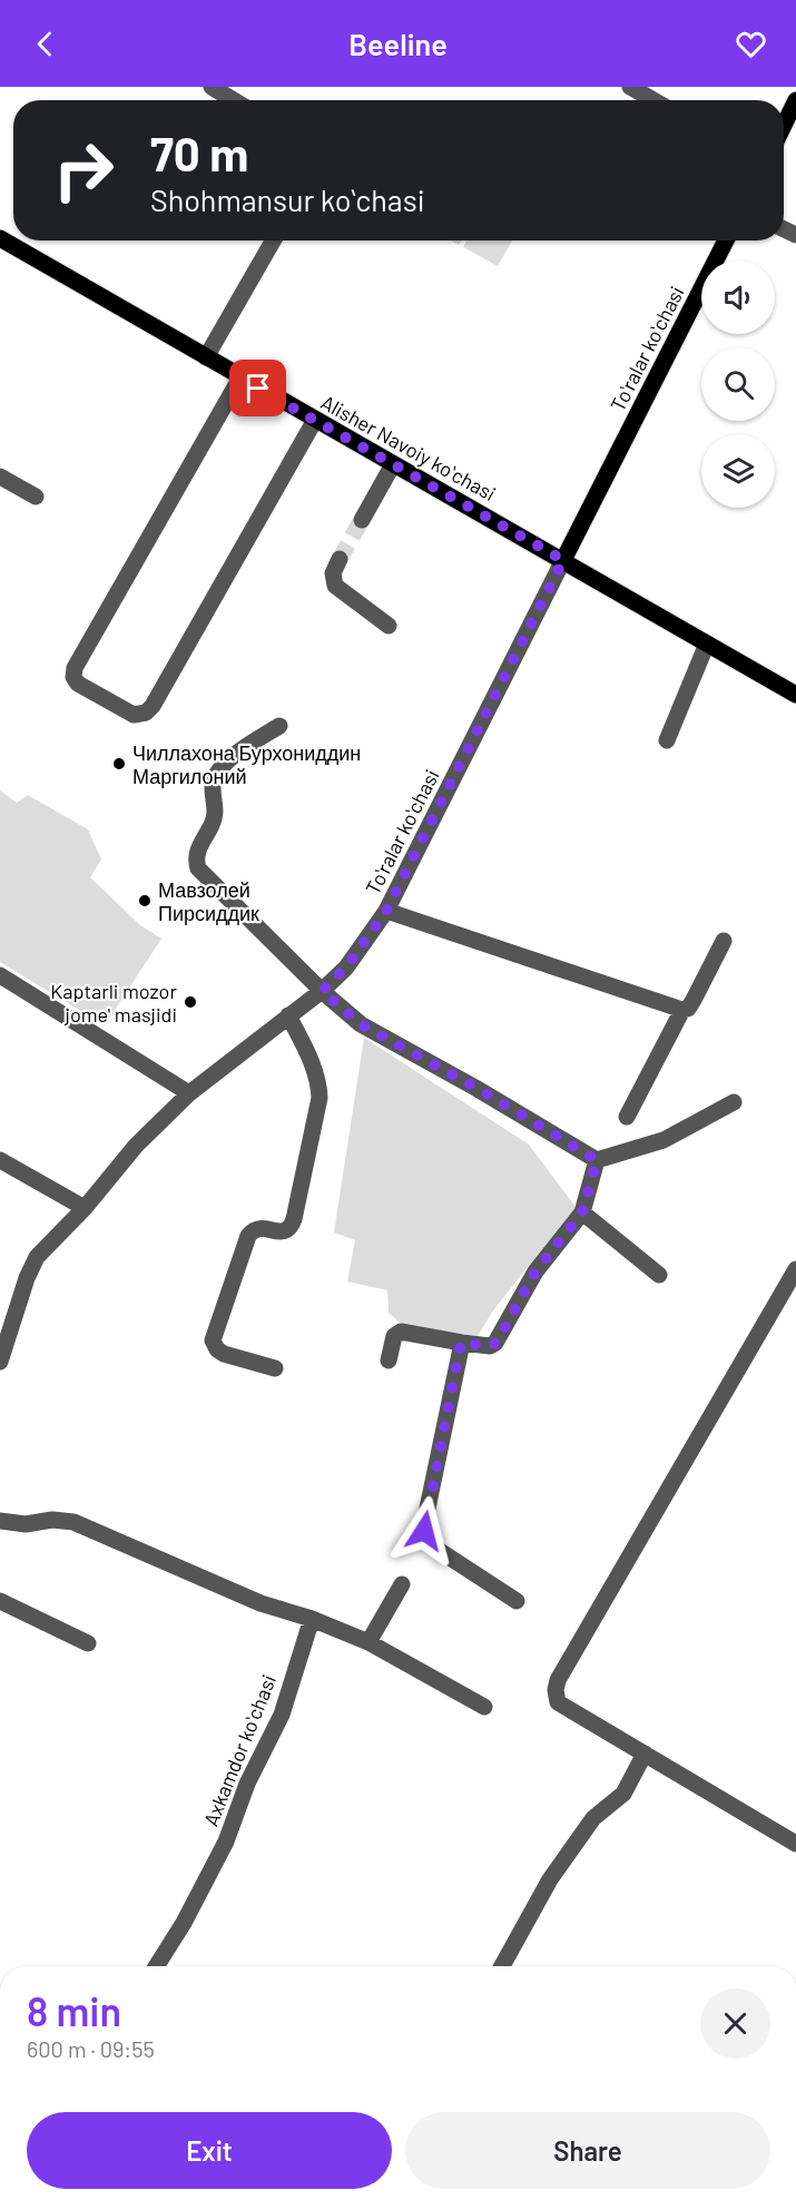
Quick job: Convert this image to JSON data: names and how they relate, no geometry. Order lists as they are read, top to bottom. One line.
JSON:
{"streets":{"main road":["Toʻralar koʻchasi","Alisher Navoiy koʻchasi"],"street":["Axkamdor koʻchasi"]},"crossings":[["Toʻralar koʻchasi","Alisher Navoiy koʻchasi"]],"places":["Чиллахона Бурхониддин Маргилоний","Мавзолей Пирсиддик","Kaptarli mozor jome' masjidi"],"page":{"header":"Beeline","turn":["70 m","Shohmansur koʻchasi"],"heading":["8 min","600 m · 09:55"],"buttons":["Exit","Share"]}}
